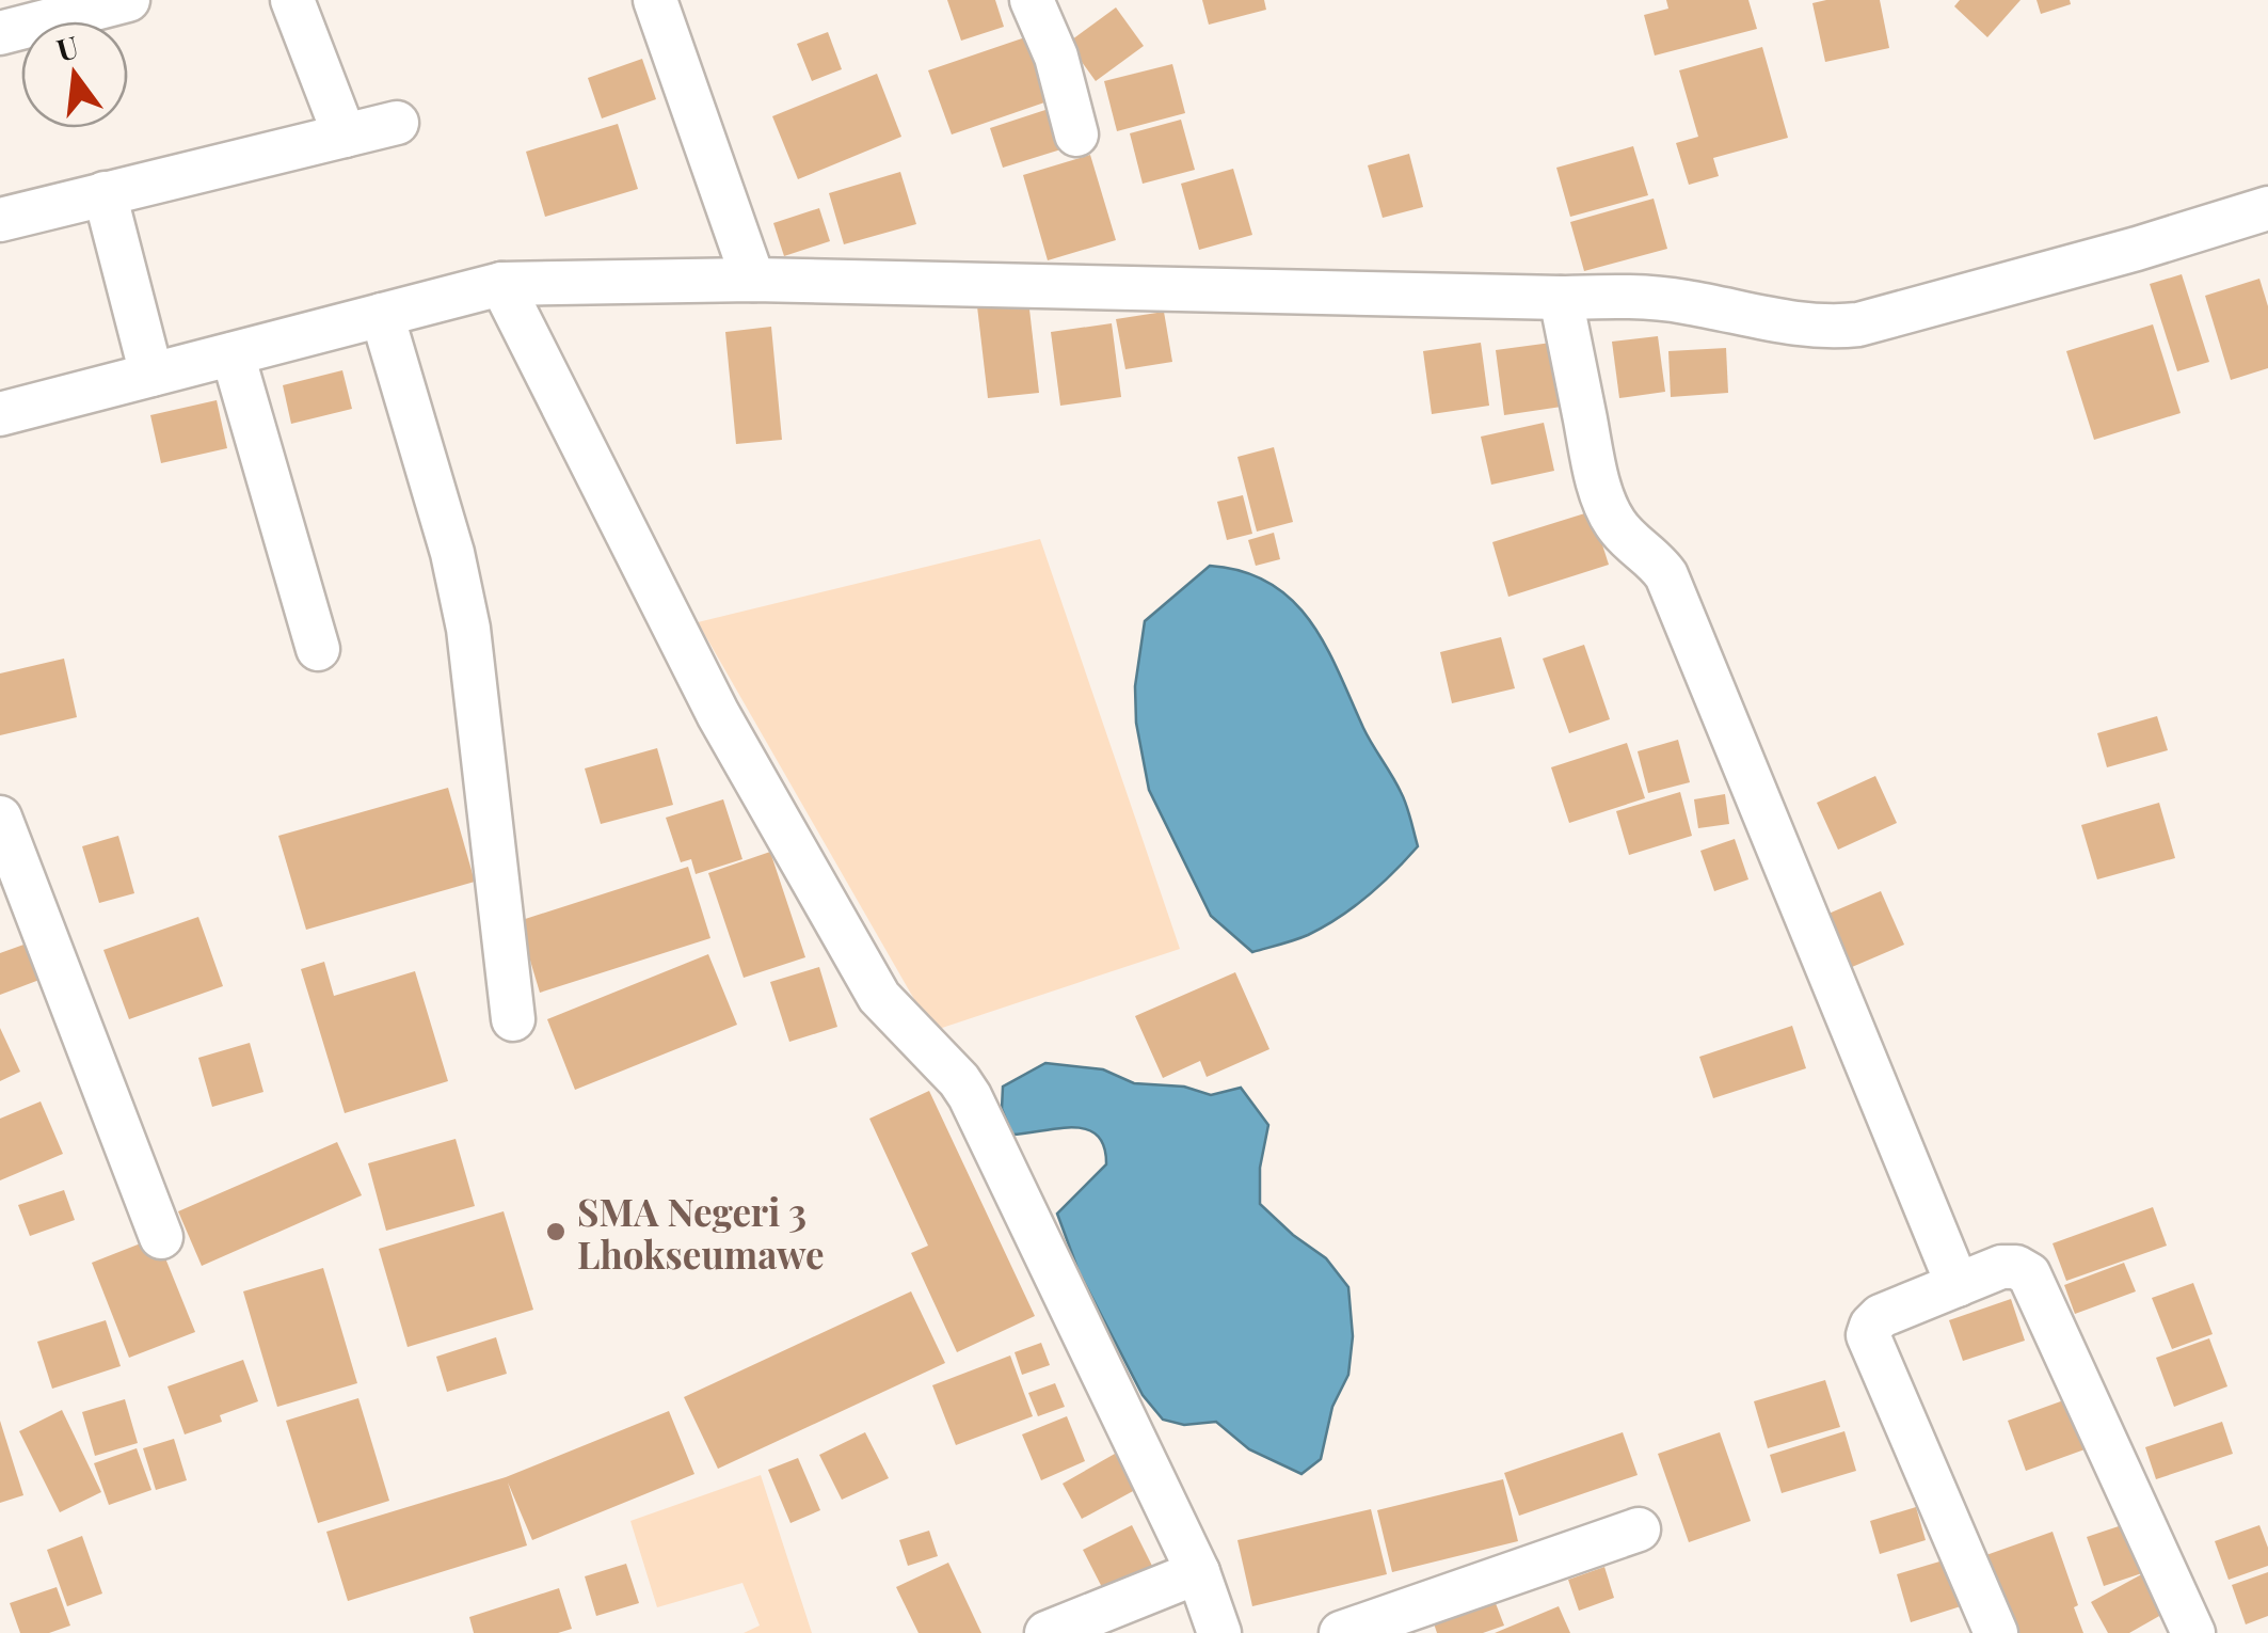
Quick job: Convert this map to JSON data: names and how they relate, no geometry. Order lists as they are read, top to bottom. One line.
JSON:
{"places":["SMA Negeri 3 Lhokseumawe"],"north":"top"}
